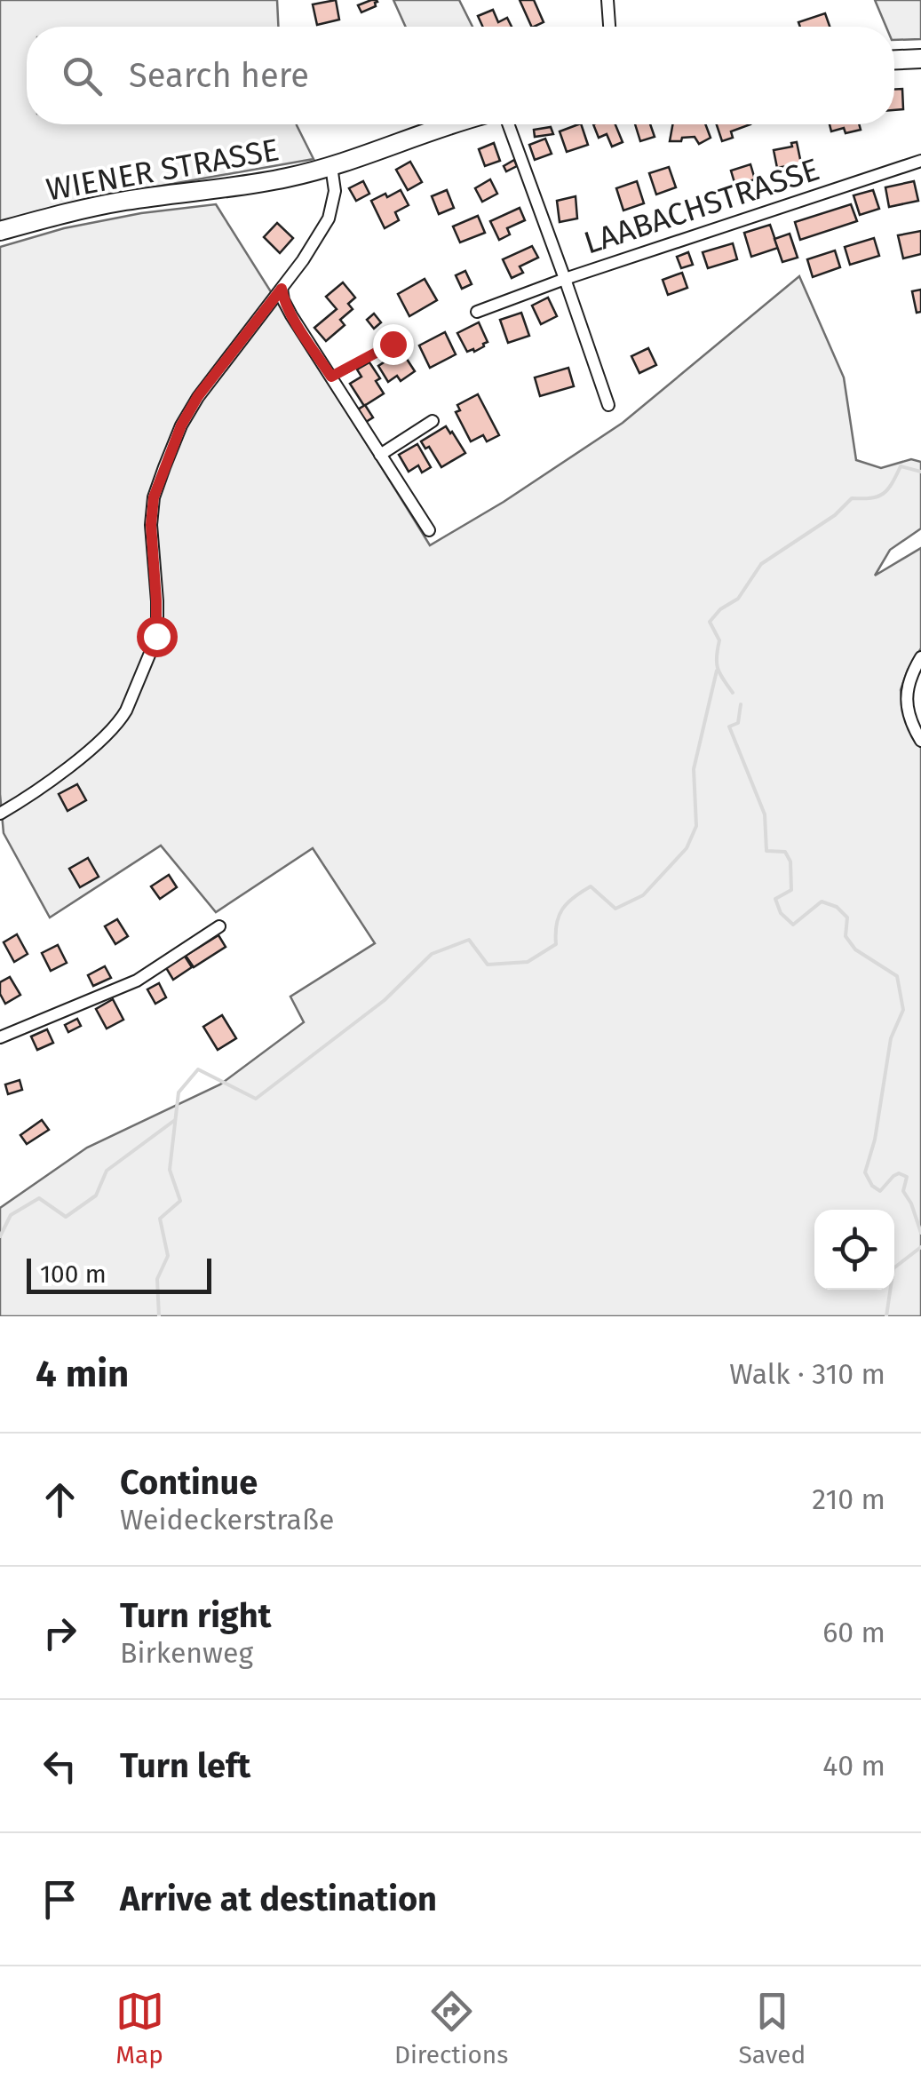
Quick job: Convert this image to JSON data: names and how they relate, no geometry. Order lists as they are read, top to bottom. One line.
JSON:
{"streets":{"main road":["WIENER STRASSE"],"street":["LAABACHSTRASSE"]},"scale_bar":"100 m","page":{"search":"Search here","scale":"100 m","heading":["4 min","Walk · 310 m"],"list":[["Continue","Weideckerstraße","210 m"],["Turn right","Birkenweg","60 m"],["Turn left","40 m"],"Arrive at destination"],"nav":["Map","Directions","Saved"]}}
